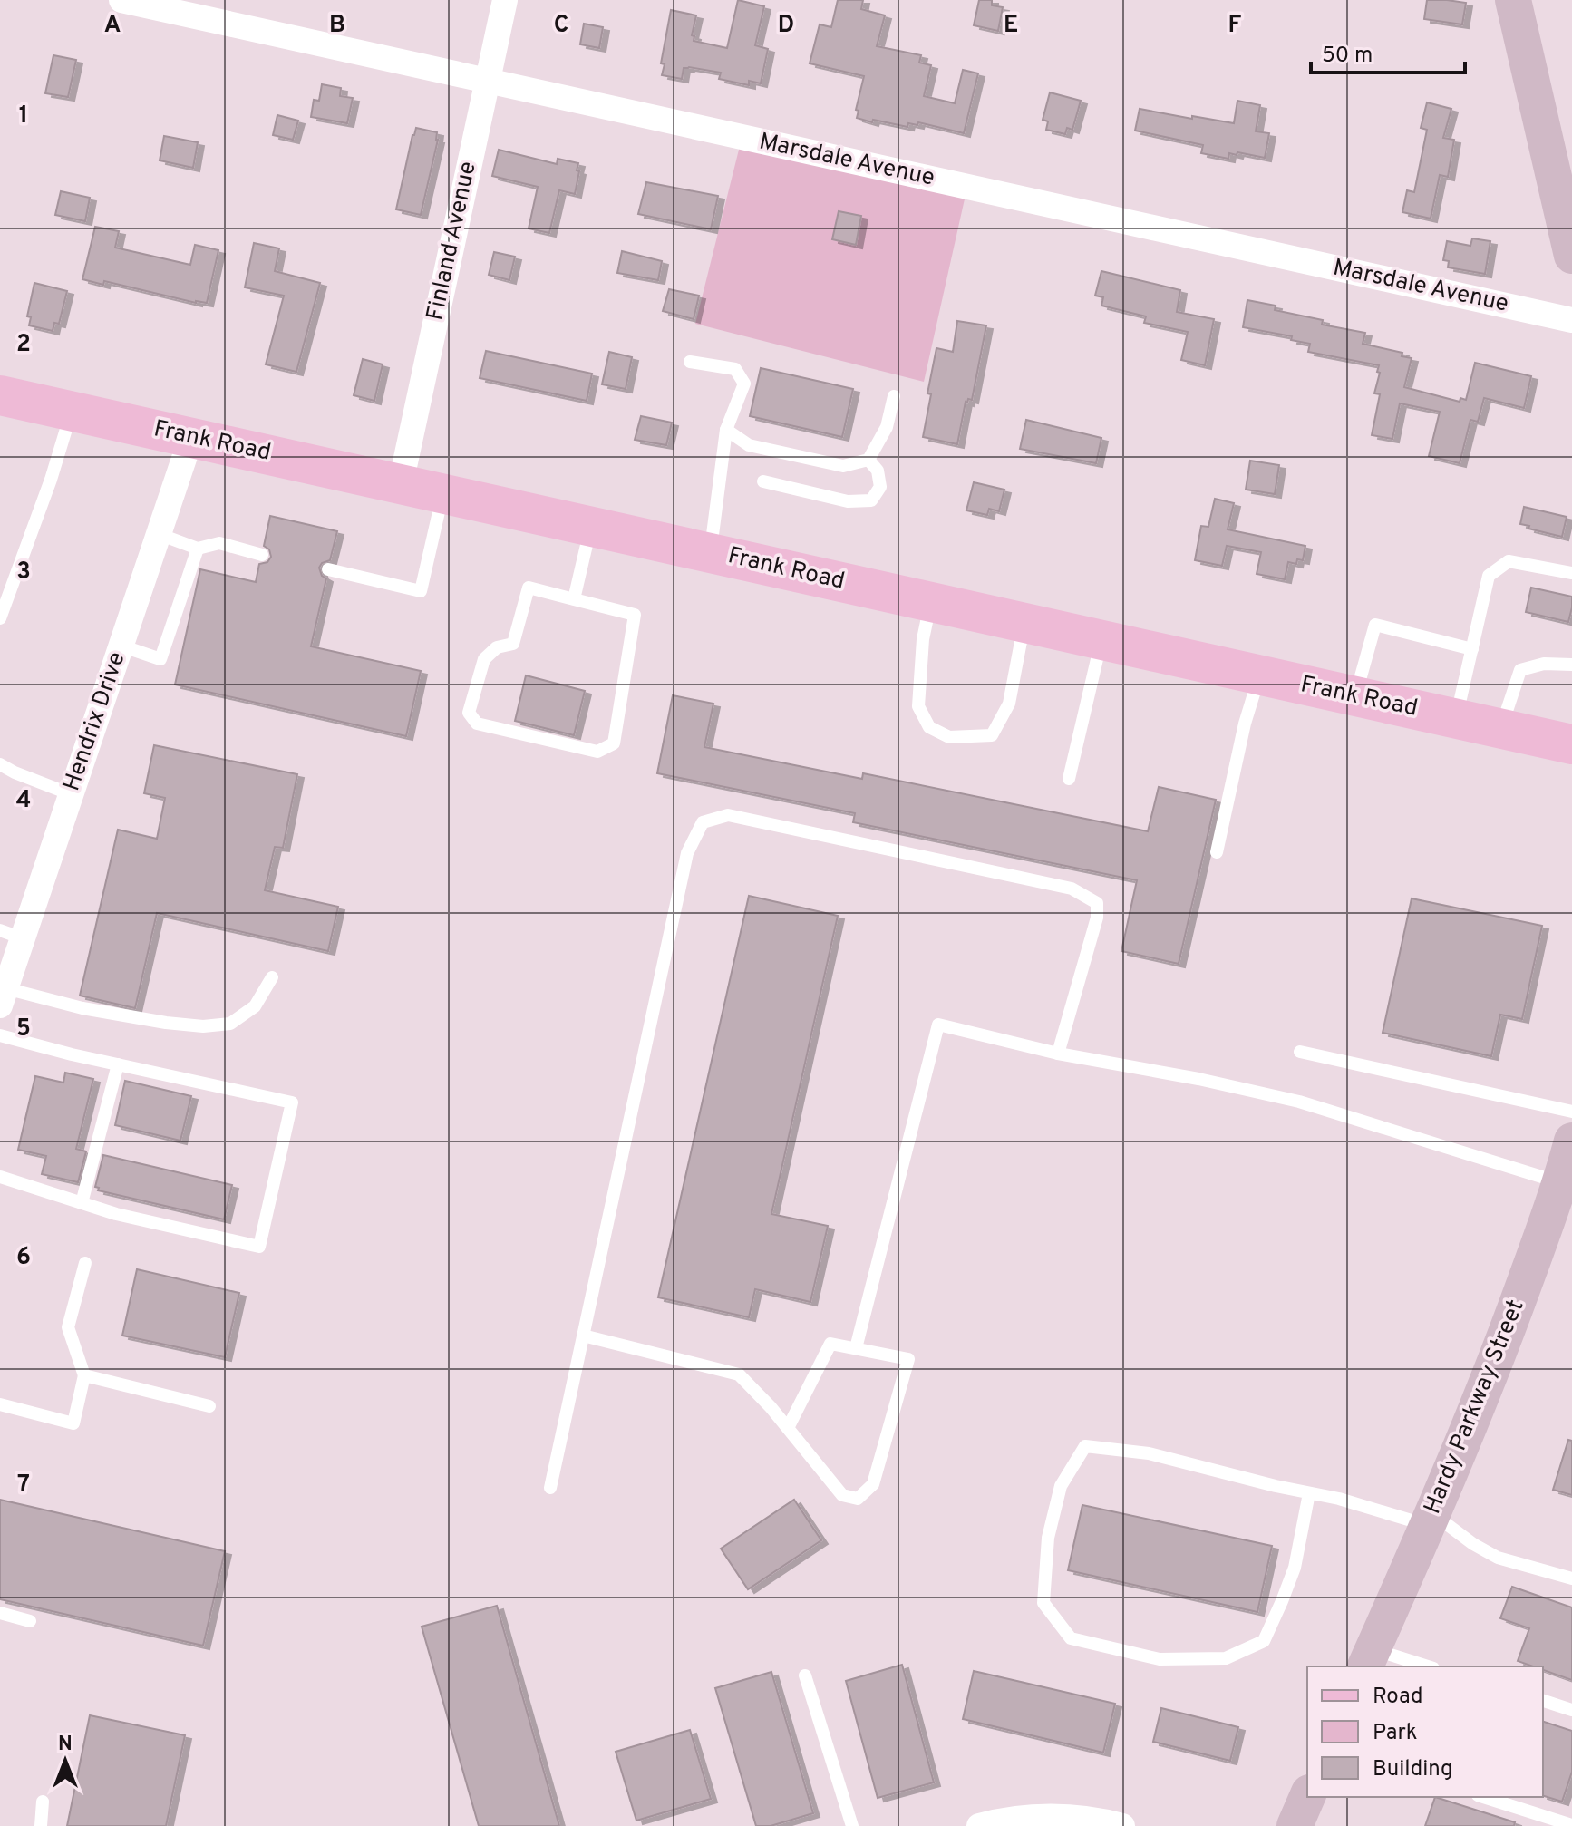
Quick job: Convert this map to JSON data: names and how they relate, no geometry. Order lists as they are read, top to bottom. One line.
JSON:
{"streets":{"main road":["Frank Road","Hardy Parkway Street"],"street":["Marsdale Avenue","Finland Avenue","Hendrix Drive"]},"crossings":[["Marsdale Avenue","Finland Avenue"],["Finland Avenue","Frank Road"],["Frank Road","Hendrix Drive"]],"legend":["Road","Park","Building"],"scale_bar":"50 m","north":"top","grid":{"columns":["A","B","C","D","E","F"],"rows":["1","2","3","4","5","6","7"]}}
